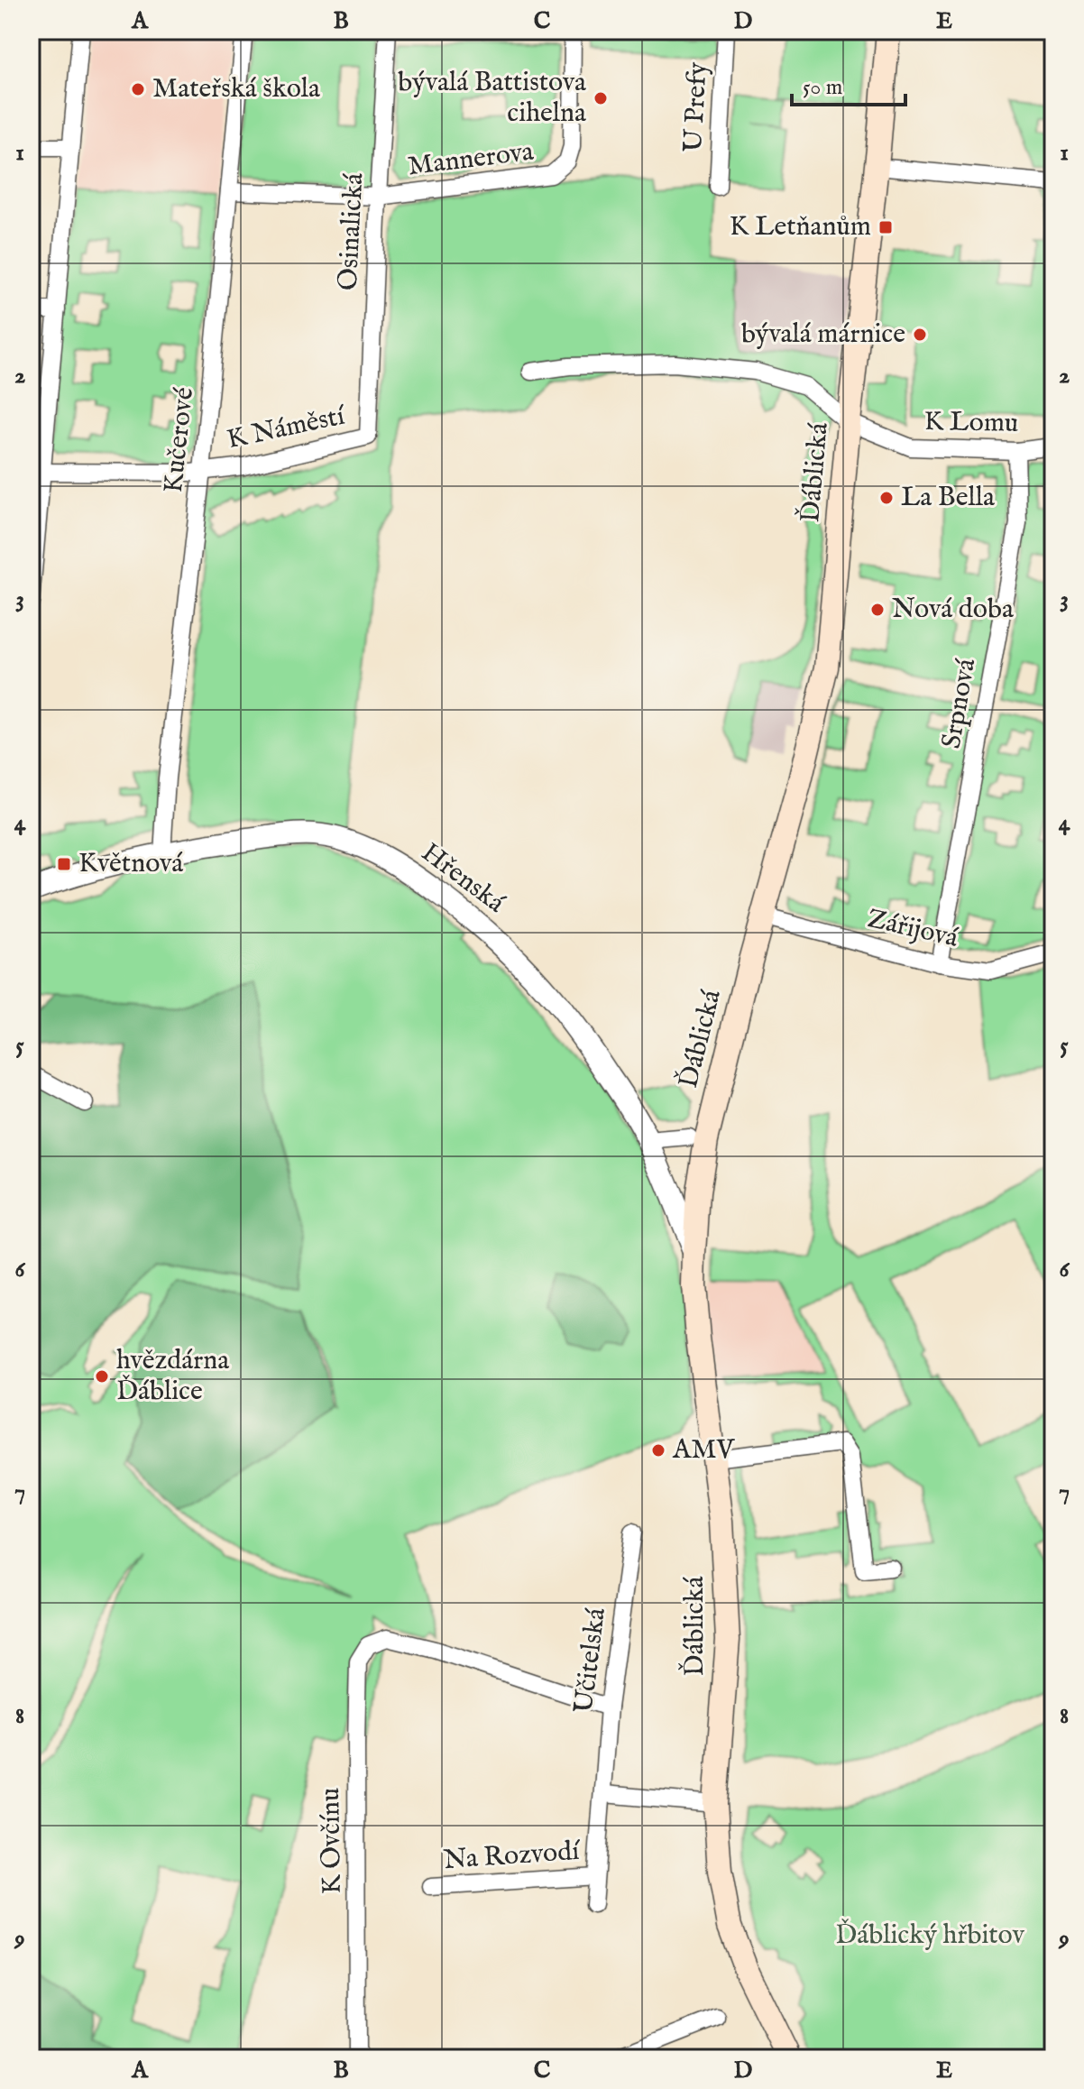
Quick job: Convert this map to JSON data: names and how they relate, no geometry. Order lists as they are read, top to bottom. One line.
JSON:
{"streets":{"main road":["Ďáblická"],"street":["U Prefy","Mannerova","Osinalická","K Lomu","K Náměstí","Kučerové","Srpnová","Hřenská","Zářijová","Učitelská","K Ovčínu","Na Rozvodí"]},"crossings":[["Mannerova","Osinalická"],["Mannerova","Kučerové"],["Osinalická","K Náměstí"],["K Lomu","Ďáblická"],["K Lomu","Srpnová"],["K Náměstí","Kučerové"],["Kučerové","Hřenská"],["Ďáblická","Hřenská"],["Ďáblická","Zářijová"],["Srpnová","Zářijová"],["Učitelská","K Ovčínu"],["Učitelská","Na Rozvodí"]],"parks":["Ďáblický hřbitov"],"places":{"other":["Mateřská škola","bývalá Battistova cihelna","bývalá márnice","La Bella","Nová doba","hvězdárna Ďáblice","AMV"],"transit":["K Letňanům","Květnová"]},"scale_bar":"50 m","grid":{"columns":["A","B","C","D","E"],"rows":["1","2","3","4","5","6","7","8","9"]}}
